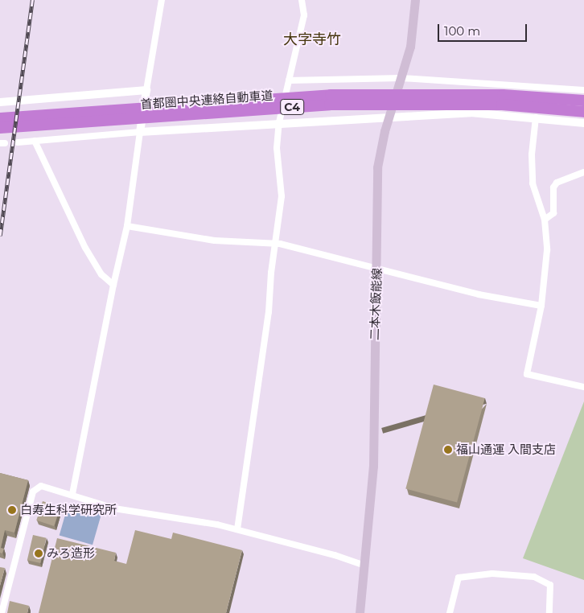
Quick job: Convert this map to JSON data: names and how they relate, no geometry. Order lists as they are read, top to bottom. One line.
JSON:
{"streets":{"highway":["首都圏中央連絡自動車道","C4"],"main road":["二本木飯能線"]},"districts":["大字寺竹"],"places":["福山通運 入間支店","白寿生科学研究所","みろ造形"],"scale_bar":"100 m"}
